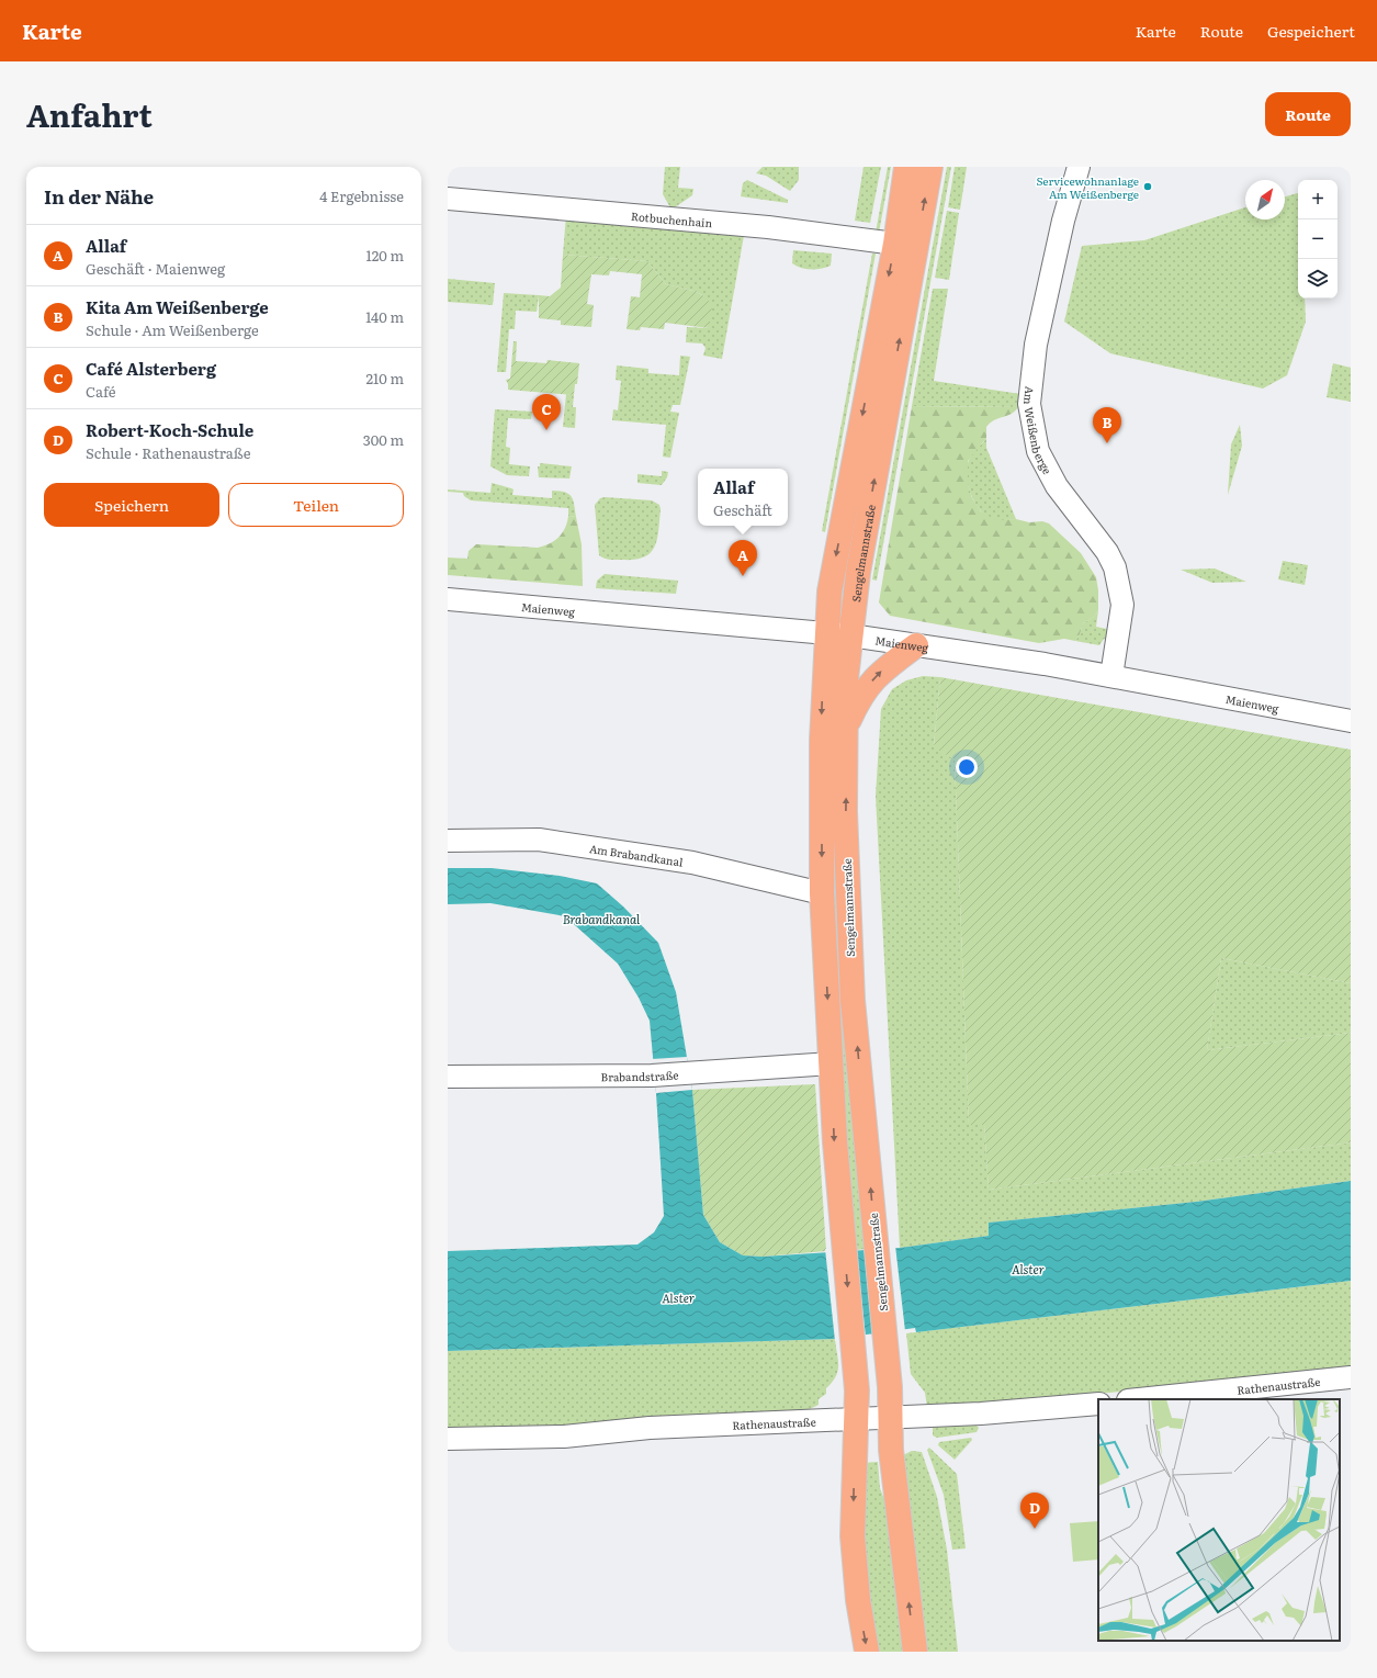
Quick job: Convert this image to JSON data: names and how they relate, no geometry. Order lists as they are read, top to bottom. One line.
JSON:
{"streets":{"main road":["Sengelmannstraße"],"street":["Rotbuchenhain","Am Weißenberge","Maienweg","Am Brabandkanal","Brabandstraße","Rathenaustraße"]},"crossings":[["Am Weißenberge","Maienweg"],["Sengelmannstraße","Maienweg"],["Sengelmannstraße","Rathenaustraße"]],"water":["Brabandkanal","Alster"],"places":["Servicewohnanlage Am Weißenberge"],"north":"top right","page":{"header":"Karte","nav":["Karte","Route","Gespeichert"],"title":"Anfahrt","buttons":["Route",["Speichern","Teilen"]],"heading":["In der Nähe","4 Ergebnisse"],"map_buttons":["+","−"],"list":[{"mark":"A","name":"Allaf","note":"Geschäft · Maienweg","value":"120 m"},{"mark":"B","name":"Kita Am Weißenberge","note":"Schule · Am Weißenberge","value":"140 m"},{"mark":"C","name":"Café Alsterberg","note":"Café","value":"210 m"},{"mark":"D","name":"Robert-Koch-Schule","note":"Schule · Rathenaustraße","value":"300 m"}],"pins":["C","B","A","D"],"popup":["Allaf","Geschäft"]}}
